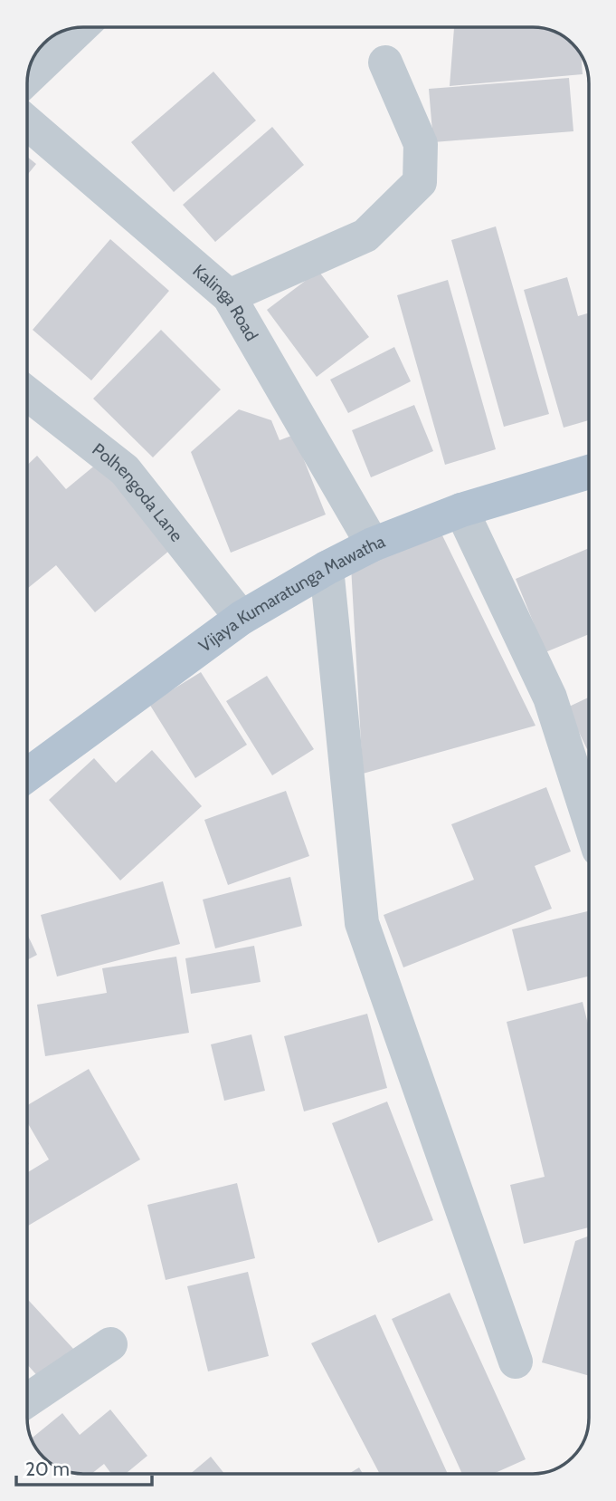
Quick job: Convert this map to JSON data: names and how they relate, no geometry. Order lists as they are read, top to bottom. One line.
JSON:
{"streets":{"main road":["Vijaya Kumaratunga Mawatha"],"street":["Kalinga Road","Polhengoda Lane"]},"crossings":[["Kalinga Road","Vijaya Kumaratunga Mawatha"],["Polhengoda Lane","Vijaya Kumaratunga Mawatha"]],"scale_bar":"20 m"}
